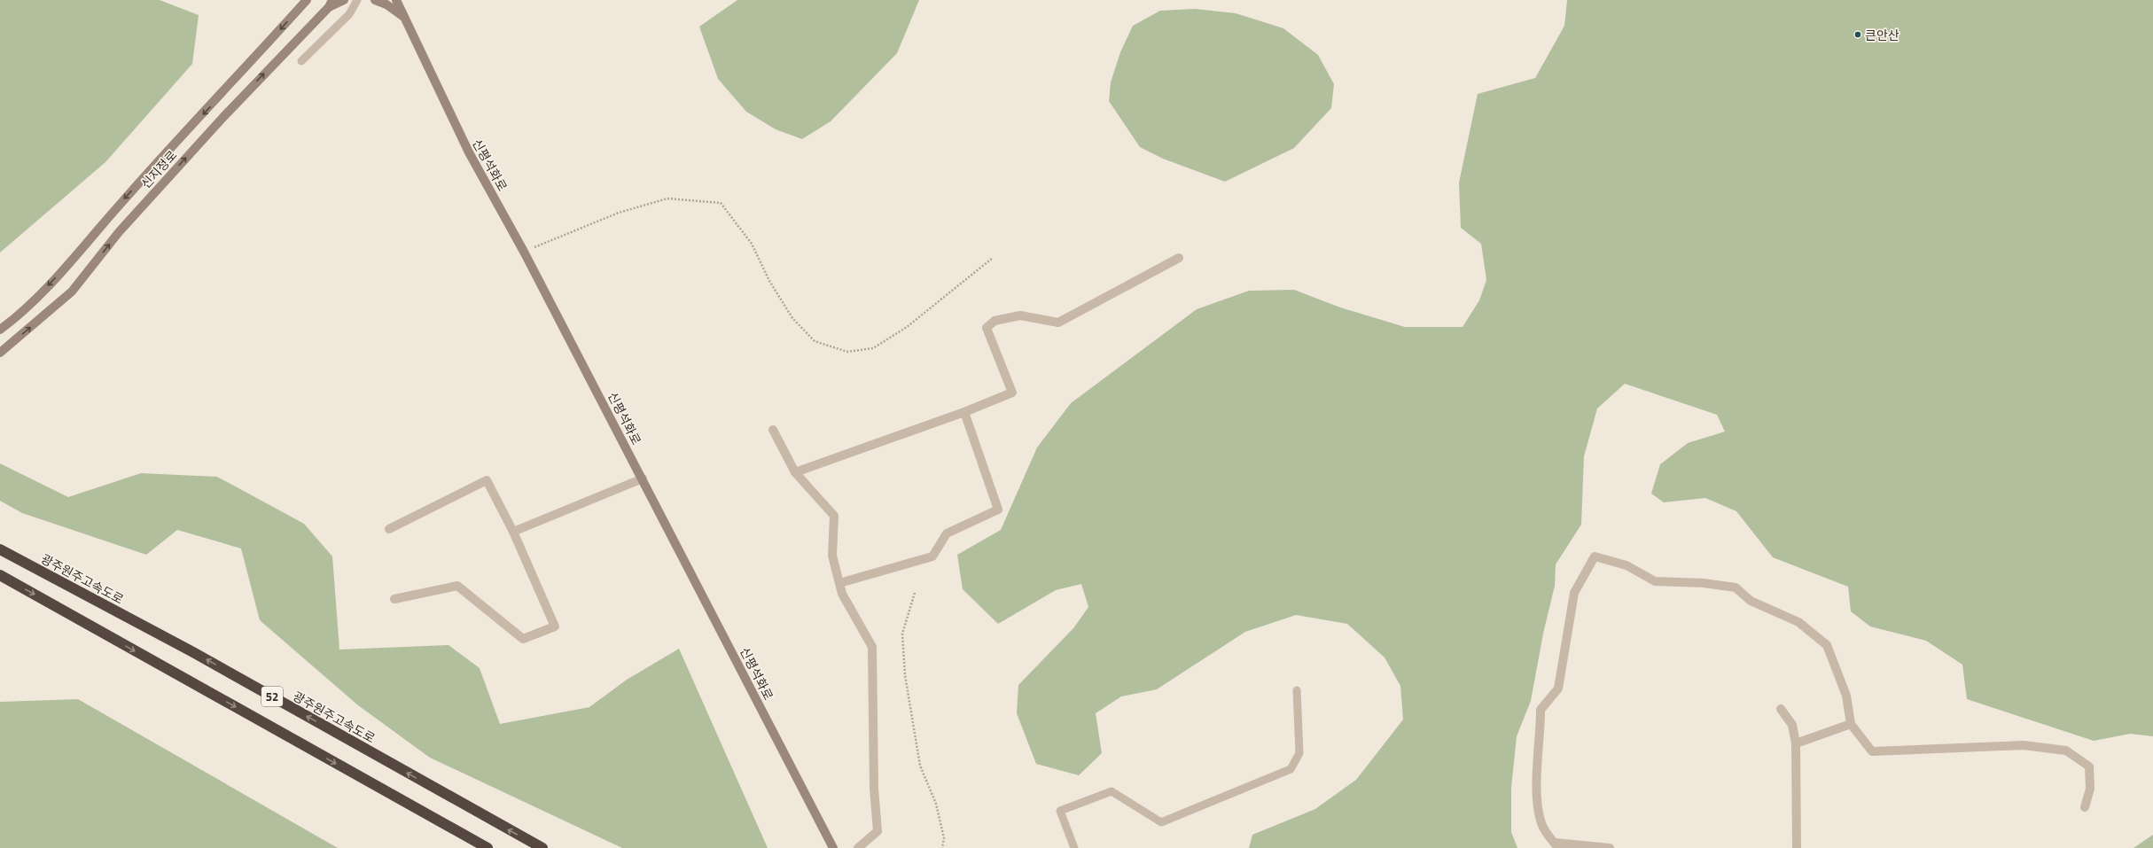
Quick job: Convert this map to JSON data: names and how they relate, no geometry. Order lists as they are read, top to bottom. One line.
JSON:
{"streets":{"highway":["광주원주고속도로","52"],"main road":["신평석화로","신지정로"]},"places":["큰안산"]}
